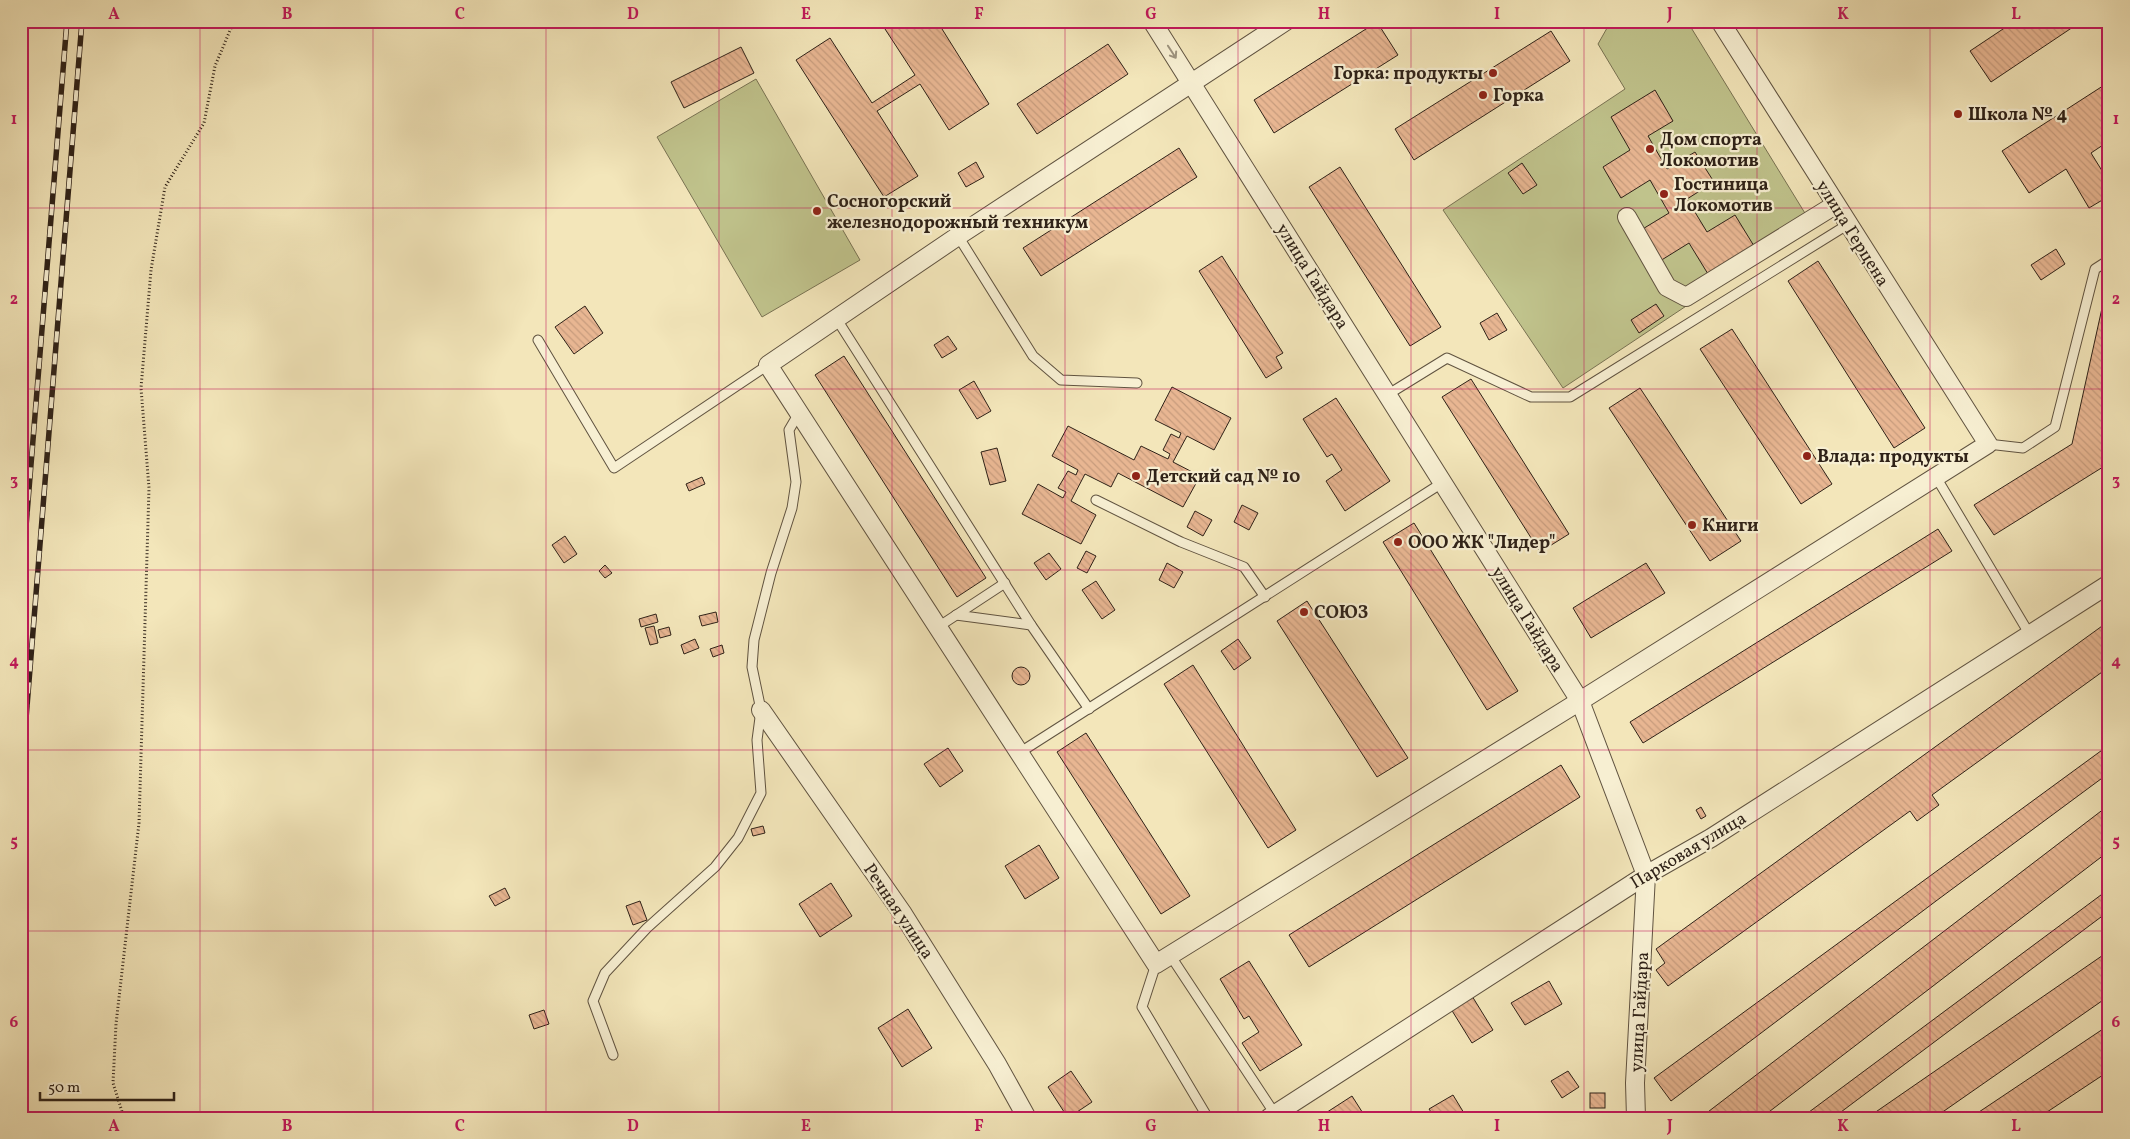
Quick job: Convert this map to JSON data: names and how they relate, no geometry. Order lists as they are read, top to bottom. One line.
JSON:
{"streets":{"street":["улица Герцена","улица Гайдара","Парковая улица","Речная улица"]},"crossings":[["улица Гайдара","Парковая улица"]],"places":["Горка: продукты","Горка","Школа № 4","Дом спорта Локомотив","Гостиница Локомотив","Сосногорский железнодорожный техникум","Влада: продукты","Детский сад № 10","Книги","ООО ЖК \"Лидер\"","СОЮЗ"],"scale_bar":"50 m","grid":{"columns":["A","B","C","D","E","F","G","H","I","J","K","L"],"rows":["1","2","3","4","5","6"]}}
